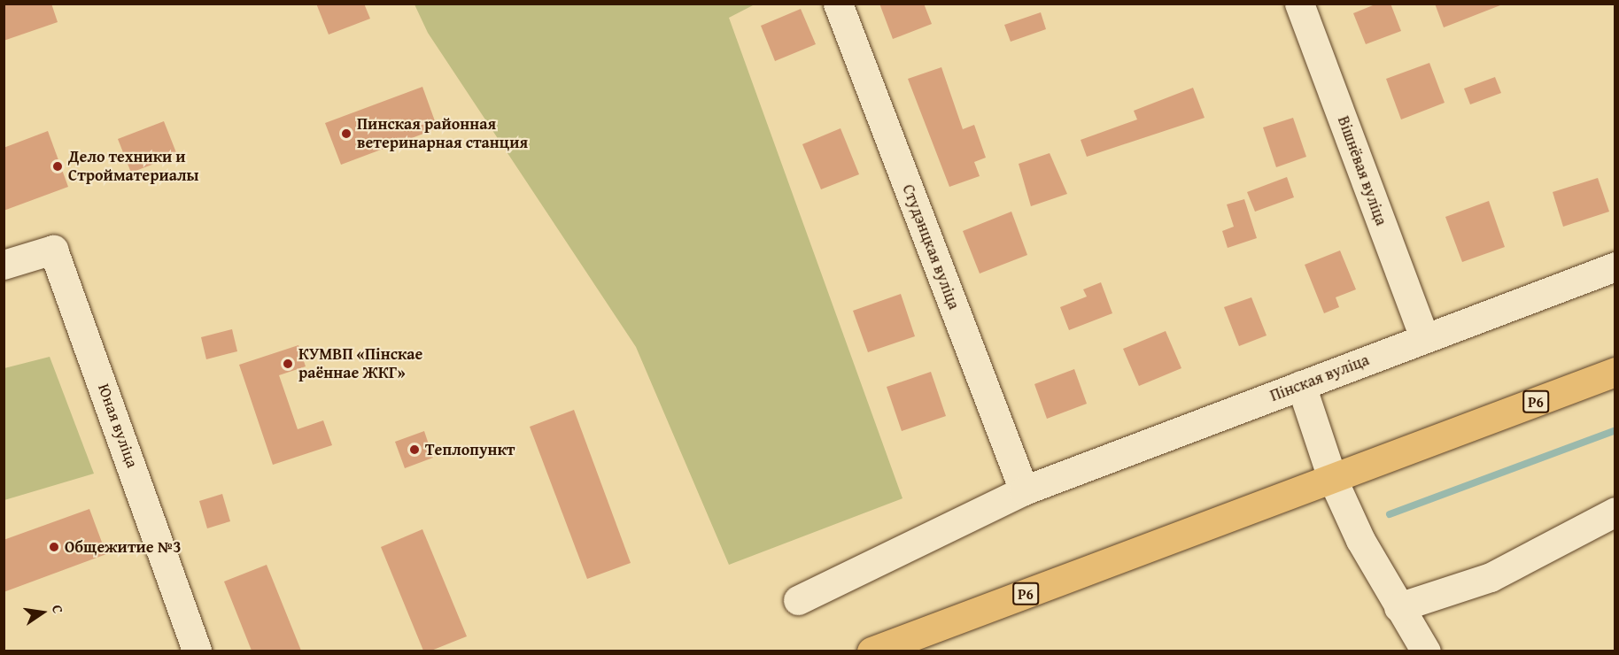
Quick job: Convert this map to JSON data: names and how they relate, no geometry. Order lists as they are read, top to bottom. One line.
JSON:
{"streets":{"main road":["Р6"],"street":["Вішнёвая вуліца","Студэнцкая вуліца","Пінская вуліца","Юная вуліца"]},"crossings":[["Вішнёвая вуліца","Пінская вуліца"],["Студэнцкая вуліца","Пінская вуліца"]],"places":["Пинская районная ветеринарная станция","Дело техники и Стройматериалы","КУМВП «Пінскае раённае ЖКГ»","Теплопункт","Общежитие №3"],"north":"right"}
